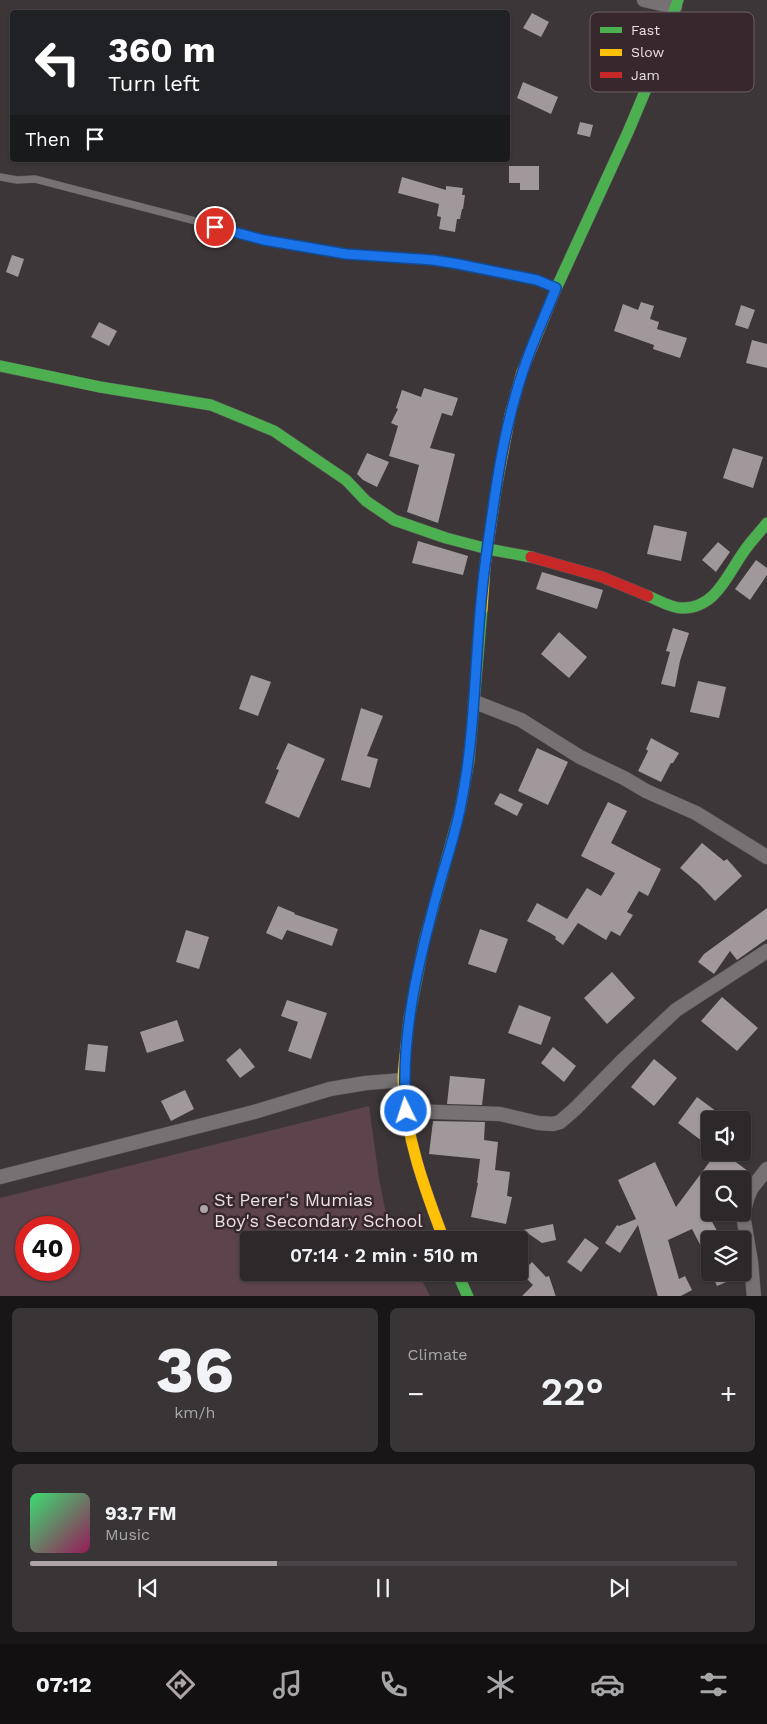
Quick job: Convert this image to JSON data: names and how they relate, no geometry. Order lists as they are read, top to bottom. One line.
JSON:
{"places":["St Perer's Mumias Boy's Secondary School"],"legend":["Fast","Slow","Jam"],"page":{"turn":["360 m","Turn left"],"then":"Then","limit":"40","trip":"07:14 · 2 min · 510 m","tile":[["36","km/h"],"Climate"],"heat":["−","22°","+"],"song":["93.7 FM","Music"],"tabs":"07:12"}}
